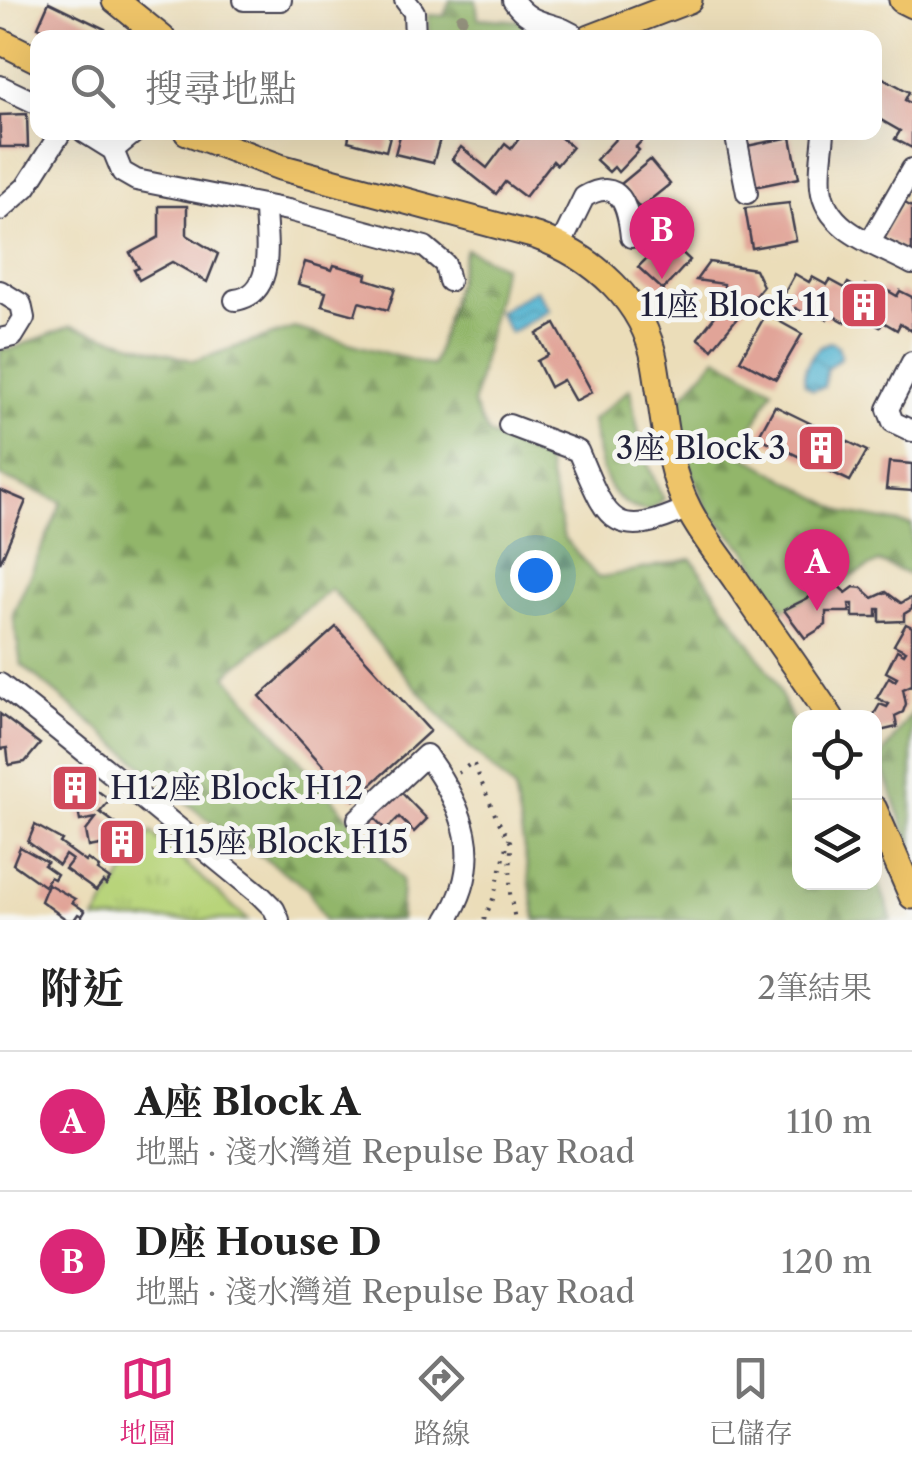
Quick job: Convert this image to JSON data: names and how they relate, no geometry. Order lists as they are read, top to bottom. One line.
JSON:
{"places":{"building":["11座 Block 11","3座 Block 3","H12座 Block H12","H15座 Block H15"]},"page":{"search":"搜尋地點","pins":["B","A"],"heading":["附近","2筆結果"],"list":[{"mark":"A","name":"A座 Block A","note":"地點 · 淺水灣道 Repulse Bay Road","value":"110 m"},{"mark":"B","name":"D座 House D","note":"地點 · 淺水灣道 Repulse Bay Road","value":"120 m"}],"nav":["地圖","路線","已儲存"]}}
